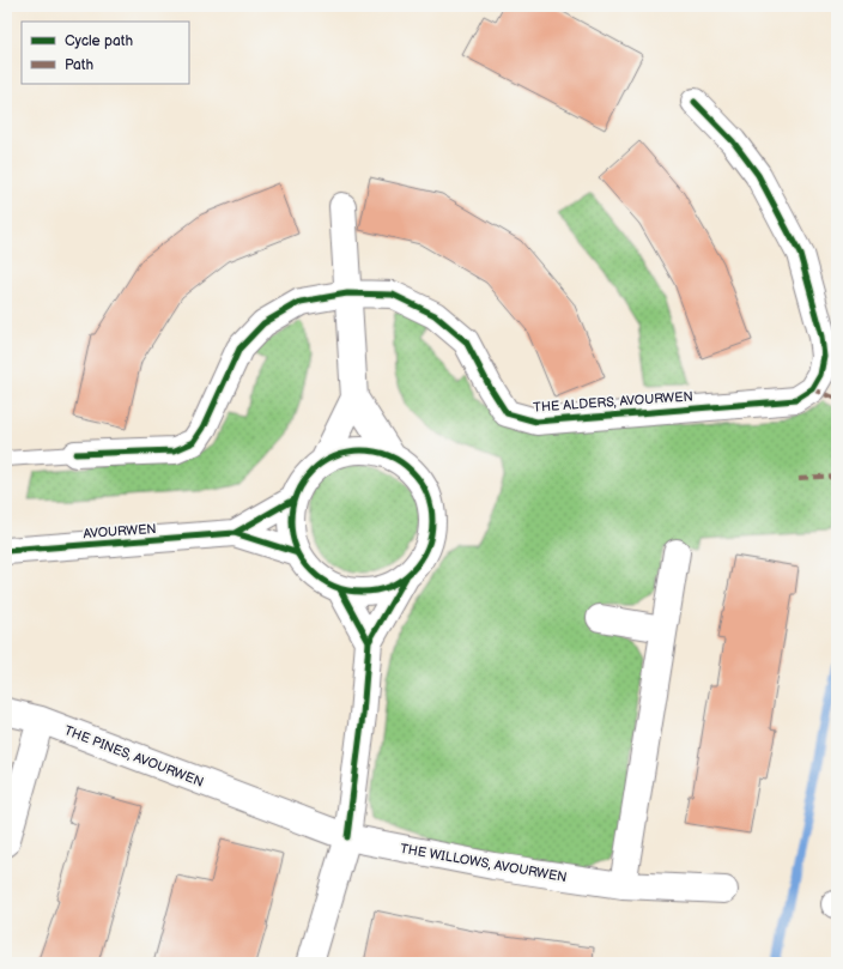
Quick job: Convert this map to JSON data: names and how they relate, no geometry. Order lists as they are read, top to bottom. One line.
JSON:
{"streets":{"street":["THE ALDERS, AVOURWEN","AVOURWEN","THE PINES, AVOURWEN","THE WILLOWS, AVOURWEN"]},"crossings":[["THE PINES, AVOURWEN","THE WILLOWS, AVOURWEN"]],"legend":["Cycle path","Path"]}
